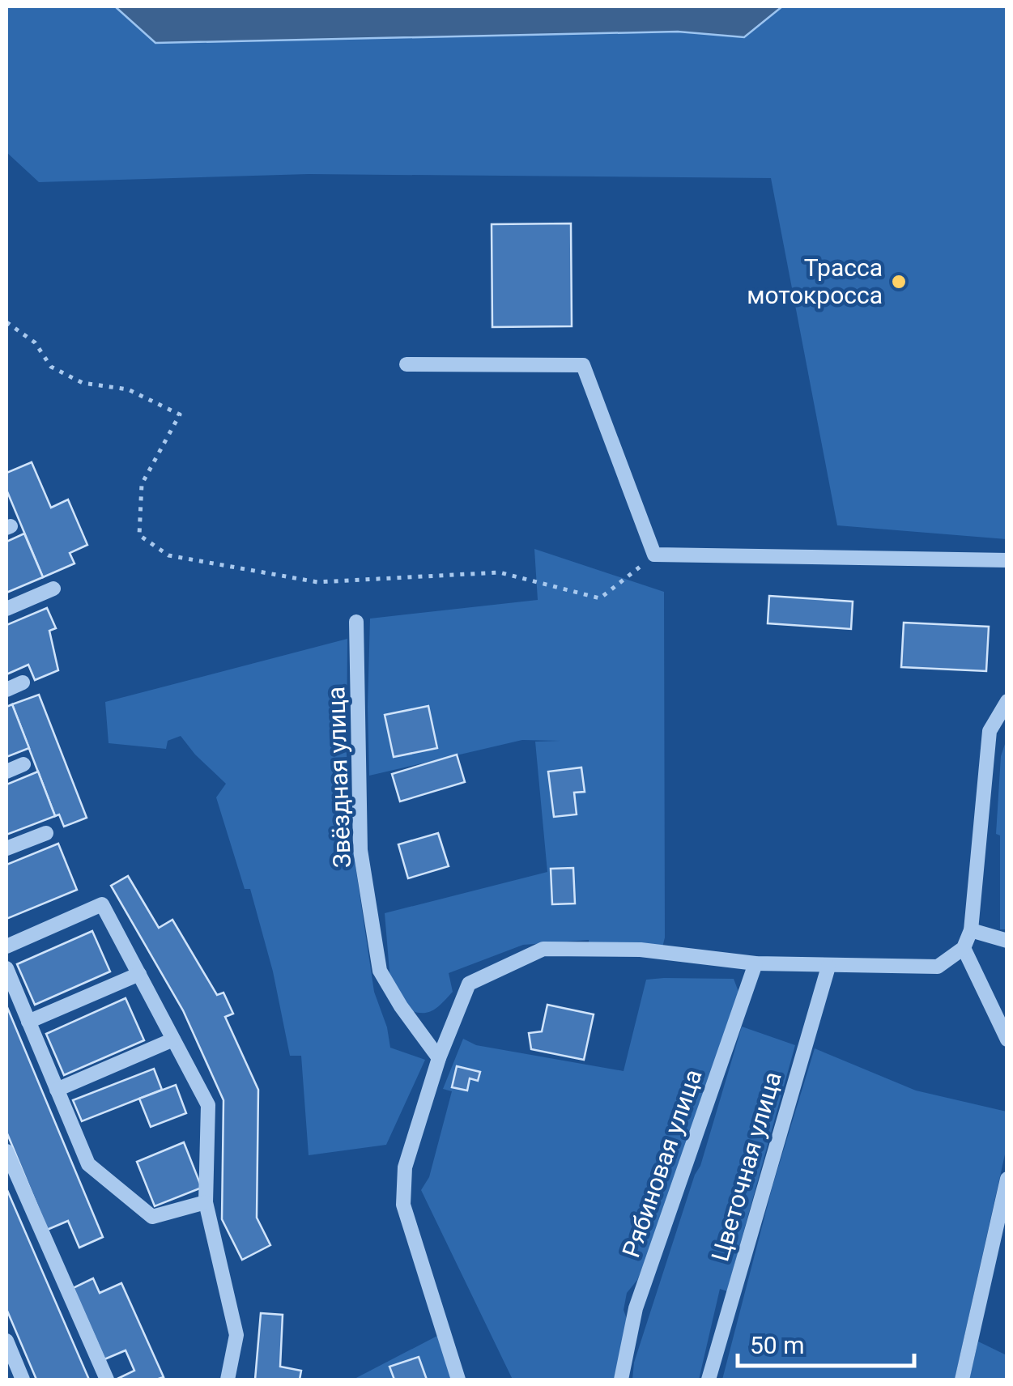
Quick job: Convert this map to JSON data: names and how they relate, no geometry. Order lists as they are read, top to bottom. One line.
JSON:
{"streets":{"street":["Звёздная улица","Рябиновая улица","Цветочная улица"]},"places":["Трасса мотокросса"],"scale_bar":"50 m"}
